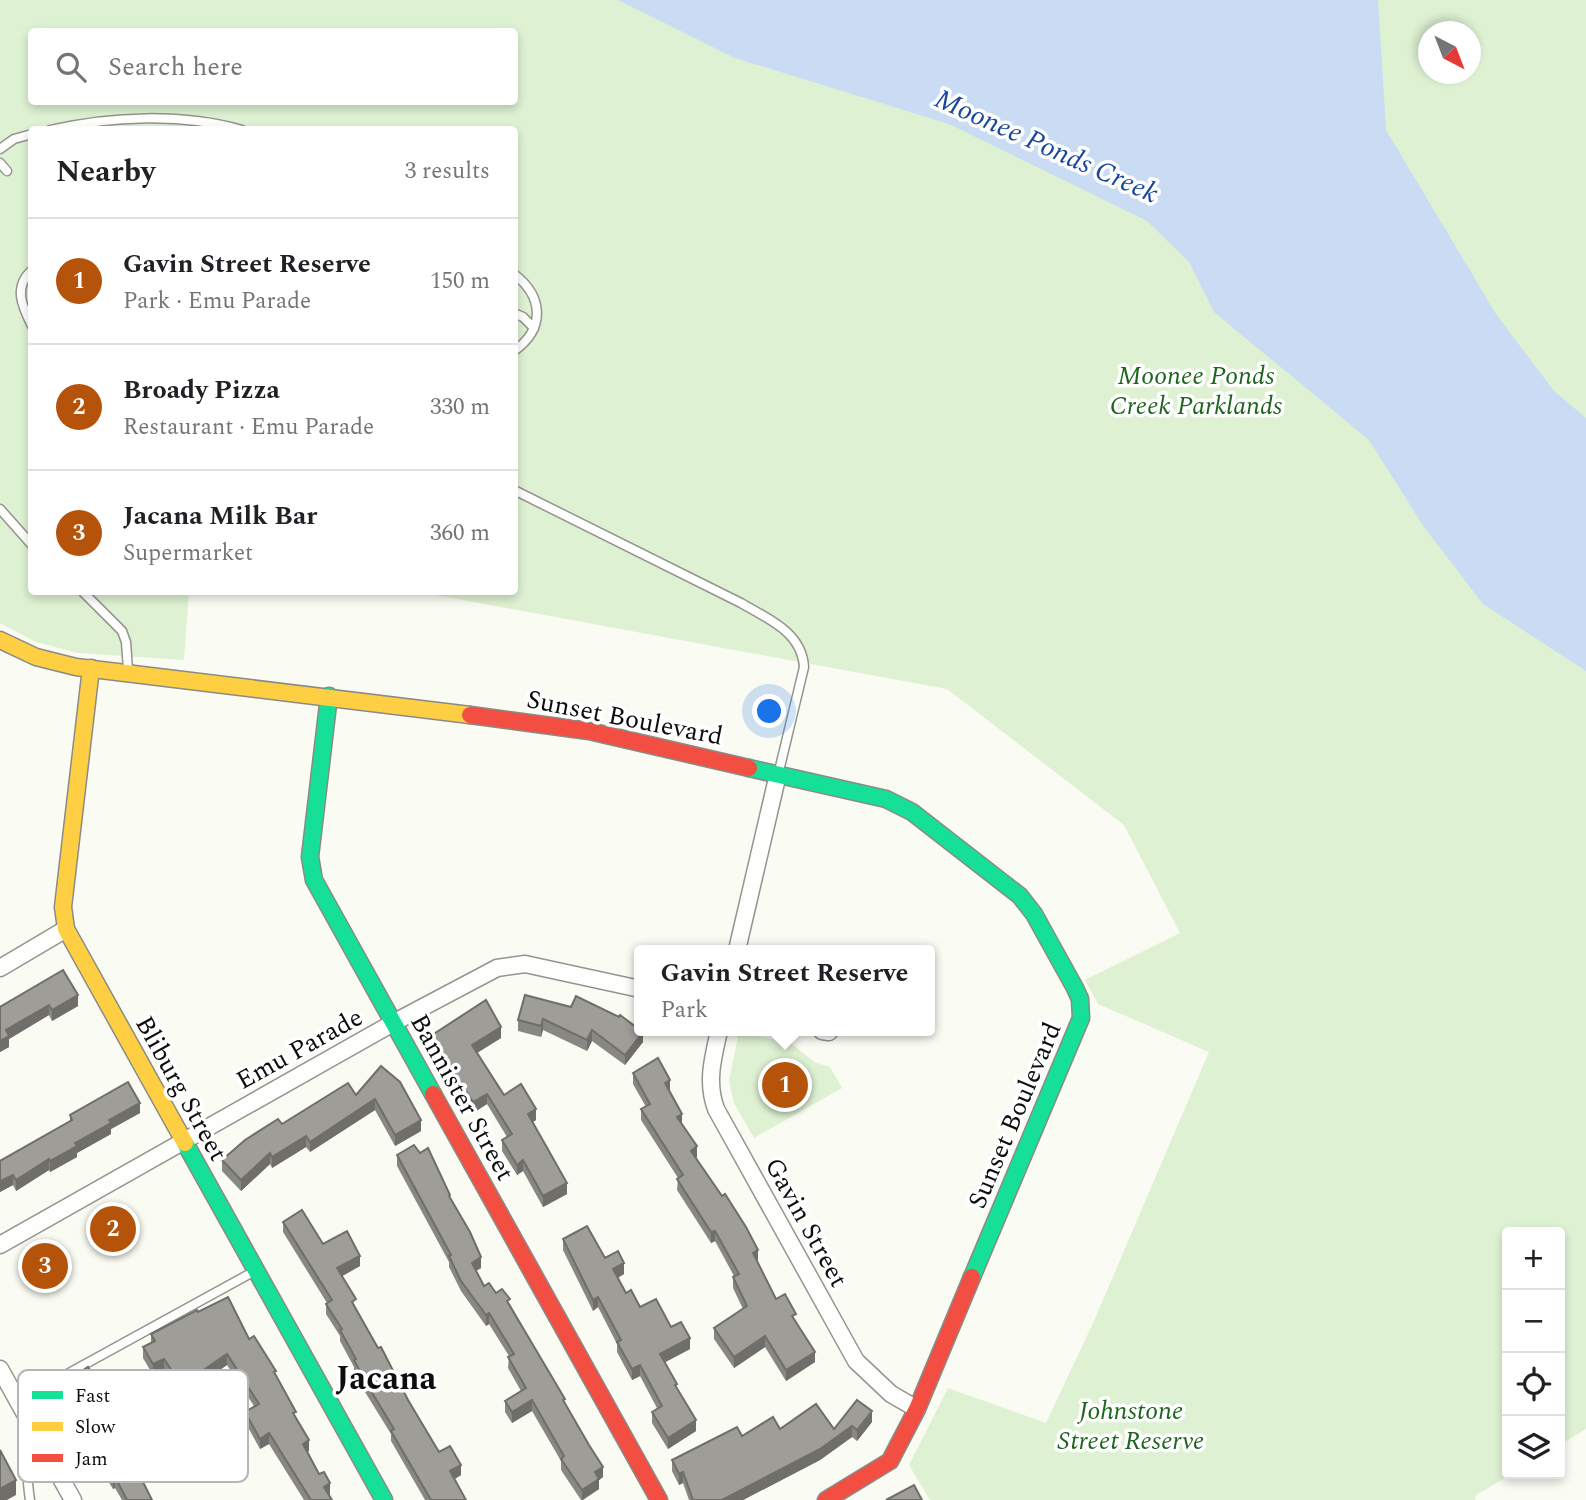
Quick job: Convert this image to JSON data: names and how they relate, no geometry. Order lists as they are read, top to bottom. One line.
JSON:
{"streets":{"street":["Sunset Boulevard","Emu Parade","Bliburg Street","Bannister Street","Gavin Street"]},"crossings":[["Sunset Boulevard","Bliburg Street"],["Sunset Boulevard","Bannister Street"],["Sunset Boulevard","Gavin Street"],["Emu Parade","Bliburg Street"],["Emu Parade","Bannister Street"]],"districts":["Jacana"],"water":["Moonee Ponds Creek"],"parks":["Moonee Ponds Creek Parklands","Johnstone Street Reserve"],"legend":["Fast","Slow","Jam"],"north":"bottom right","page":{"search":"Search here","heading":["Nearby","3 results"],"list":[{"mark":"1","name":"Gavin Street Reserve","note":"Park · Emu Parade","value":"150 m"},{"mark":"2","name":"Broady Pizza","note":"Restaurant · Emu Parade","value":"330 m"},{"mark":"3","name":"Jacana Milk Bar","note":"Supermarket","value":"360 m"}],"popup":["Gavin Street Reserve","Park"],"pins":["1","2","3"],"map_buttons":["+","−"]}}
